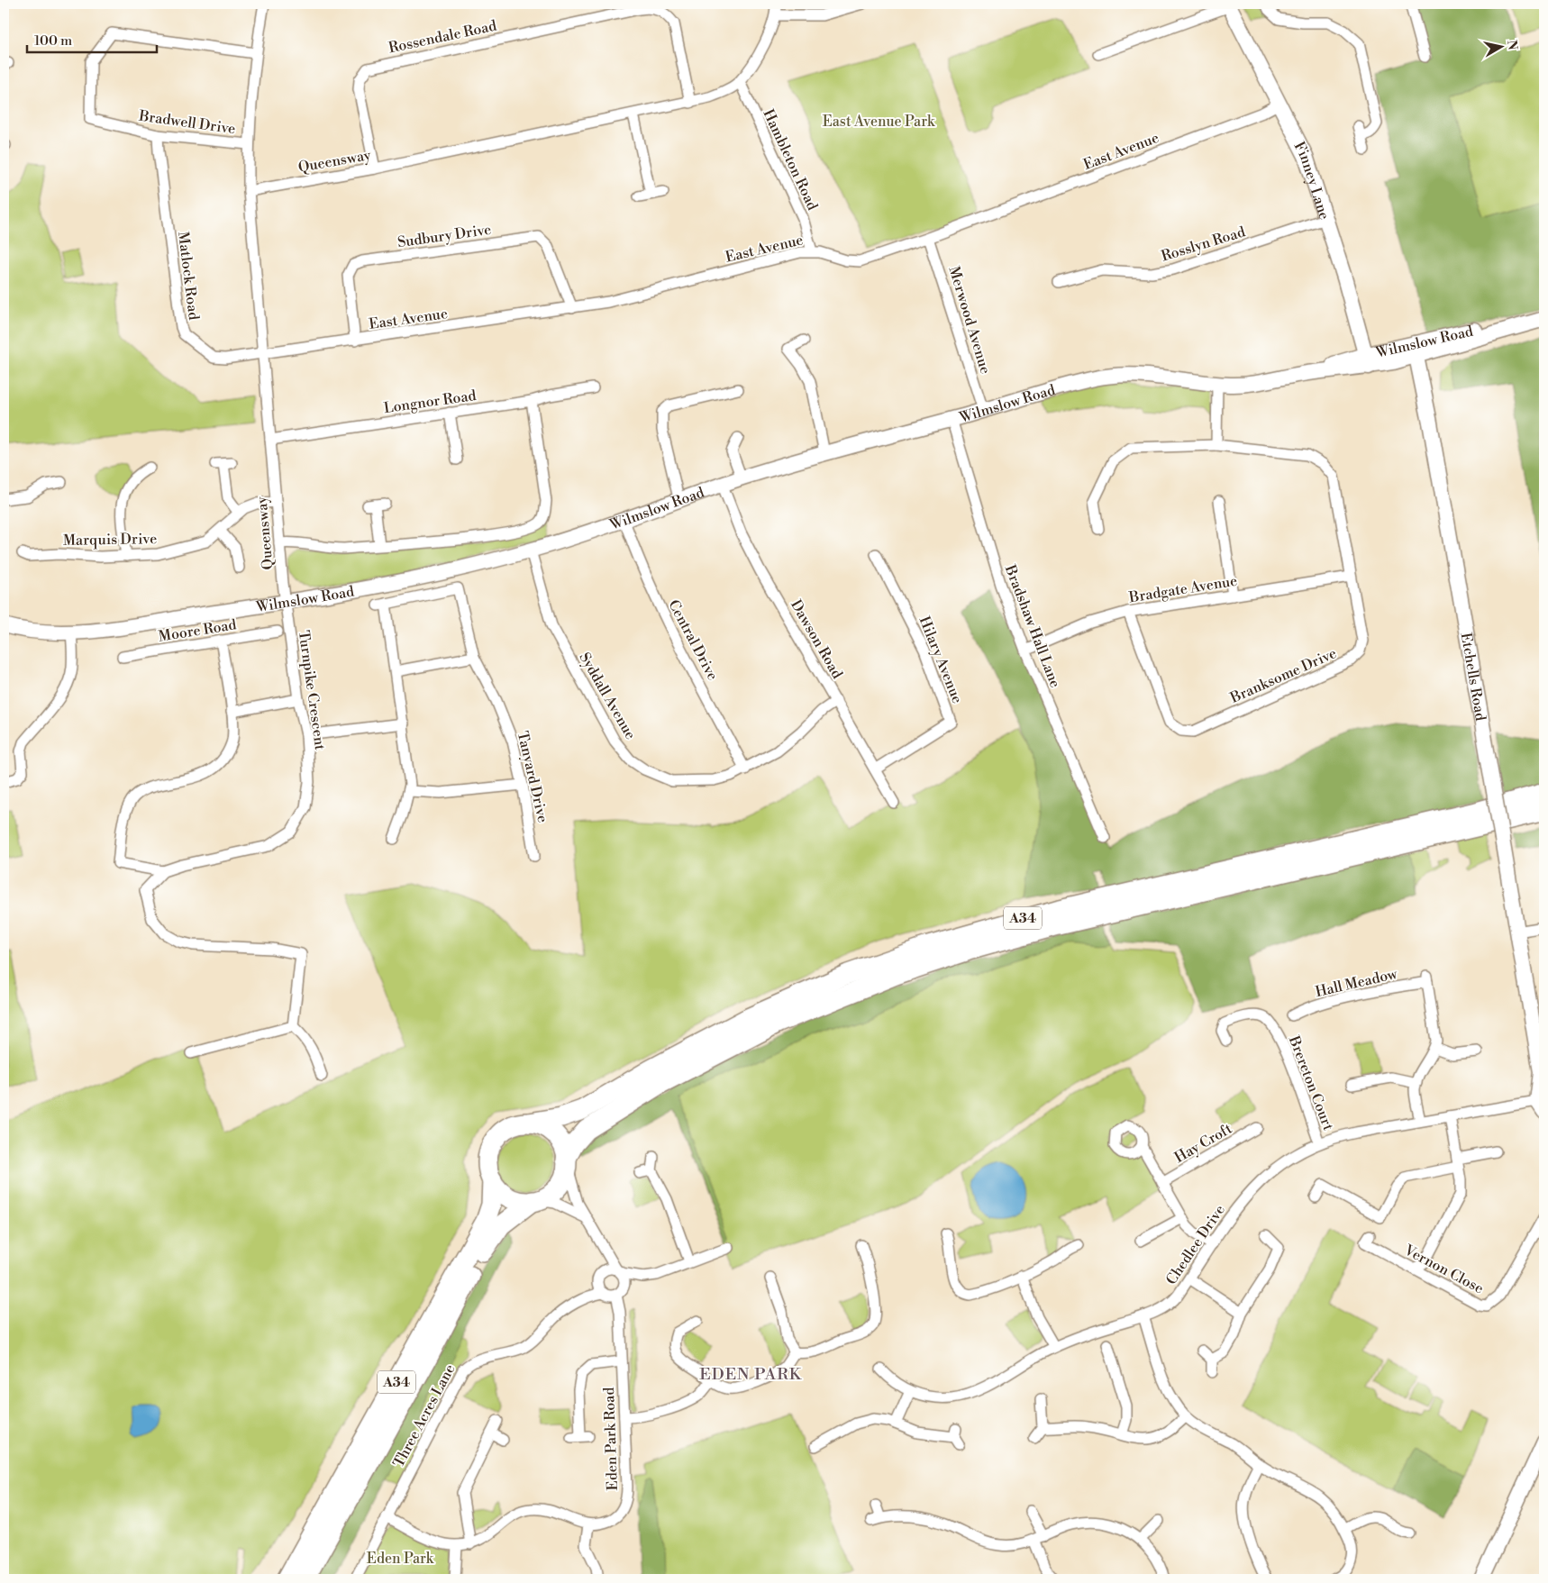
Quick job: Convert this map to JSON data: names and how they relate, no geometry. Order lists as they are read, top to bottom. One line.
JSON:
{"streets":{"highway":["A34"],"main road":["Finney Lane","Wilmslow Road","Etchells Road"],"street":["Rossendale Road","Bradwell Drive","East Avenue","Hambleton Road","Queensway","Sudbury Drive","Rosslyn Road","Matlock Road","Merwood Avenue","Longnor Road","Marquis Drive","Bradgate Avenue","Bradshaw Hall Lane","Moore Road","Dawson Road","Central Drive","Hilary Avenue","Branksome Drive","Turnpike Crescent","Syddall Avenue","Tanyard Drive","Hall Meadow","Brereton Court","Hay Croft","Chedlee Drive","Vernon Close","Three Acres Lane","Eden Park Road"]},"crossings":[["Rossendale Road","Queensway"],["Bradwell Drive","Matlock Road"],["East Avenue","Hambleton Road"],["East Avenue","Queensway"],["East Avenue","Finney Lane"],["East Avenue","Sudbury Drive"],["East Avenue","Matlock Road"],["East Avenue","Merwood Avenue"],["Hambleton Road","Queensway"],["Queensway","Matlock Road"],["Queensway","Wilmslow Road"],["Queensway","Longnor Road"],["Queensway","Marquis Drive"],["Queensway","Turnpike Crescent"],["Finney Lane","Rosslyn Road"],["Finney Lane","Wilmslow Road"],["Merwood Avenue","Wilmslow Road"],["Wilmslow Road","Bradshaw Hall Lane"],["Wilmslow Road","Dawson Road"],["Wilmslow Road","Central Drive"],["Wilmslow Road","Etchells Road"],["Wilmslow Road","Turnpike Crescent"],["Wilmslow Road","Syddall Avenue"],["Bradgate Avenue","Bradshaw Hall Lane"],["Bradgate Avenue","Branksome Drive"],["Dawson Road","Hilary Avenue"],["Dawson Road","Syddall Avenue"],["Central Drive","Syddall Avenue"],["Etchells Road","Chedlee Drive"],["Hall Meadow","Chedlee Drive"],["Brereton Court","Chedlee Drive"],["Three Acres Lane","Eden Park Road"]],"districts":["EDEN PARK"],"parks":["East Avenue Park","Eden Park"],"scale_bar":"100 m","north":"right"}
